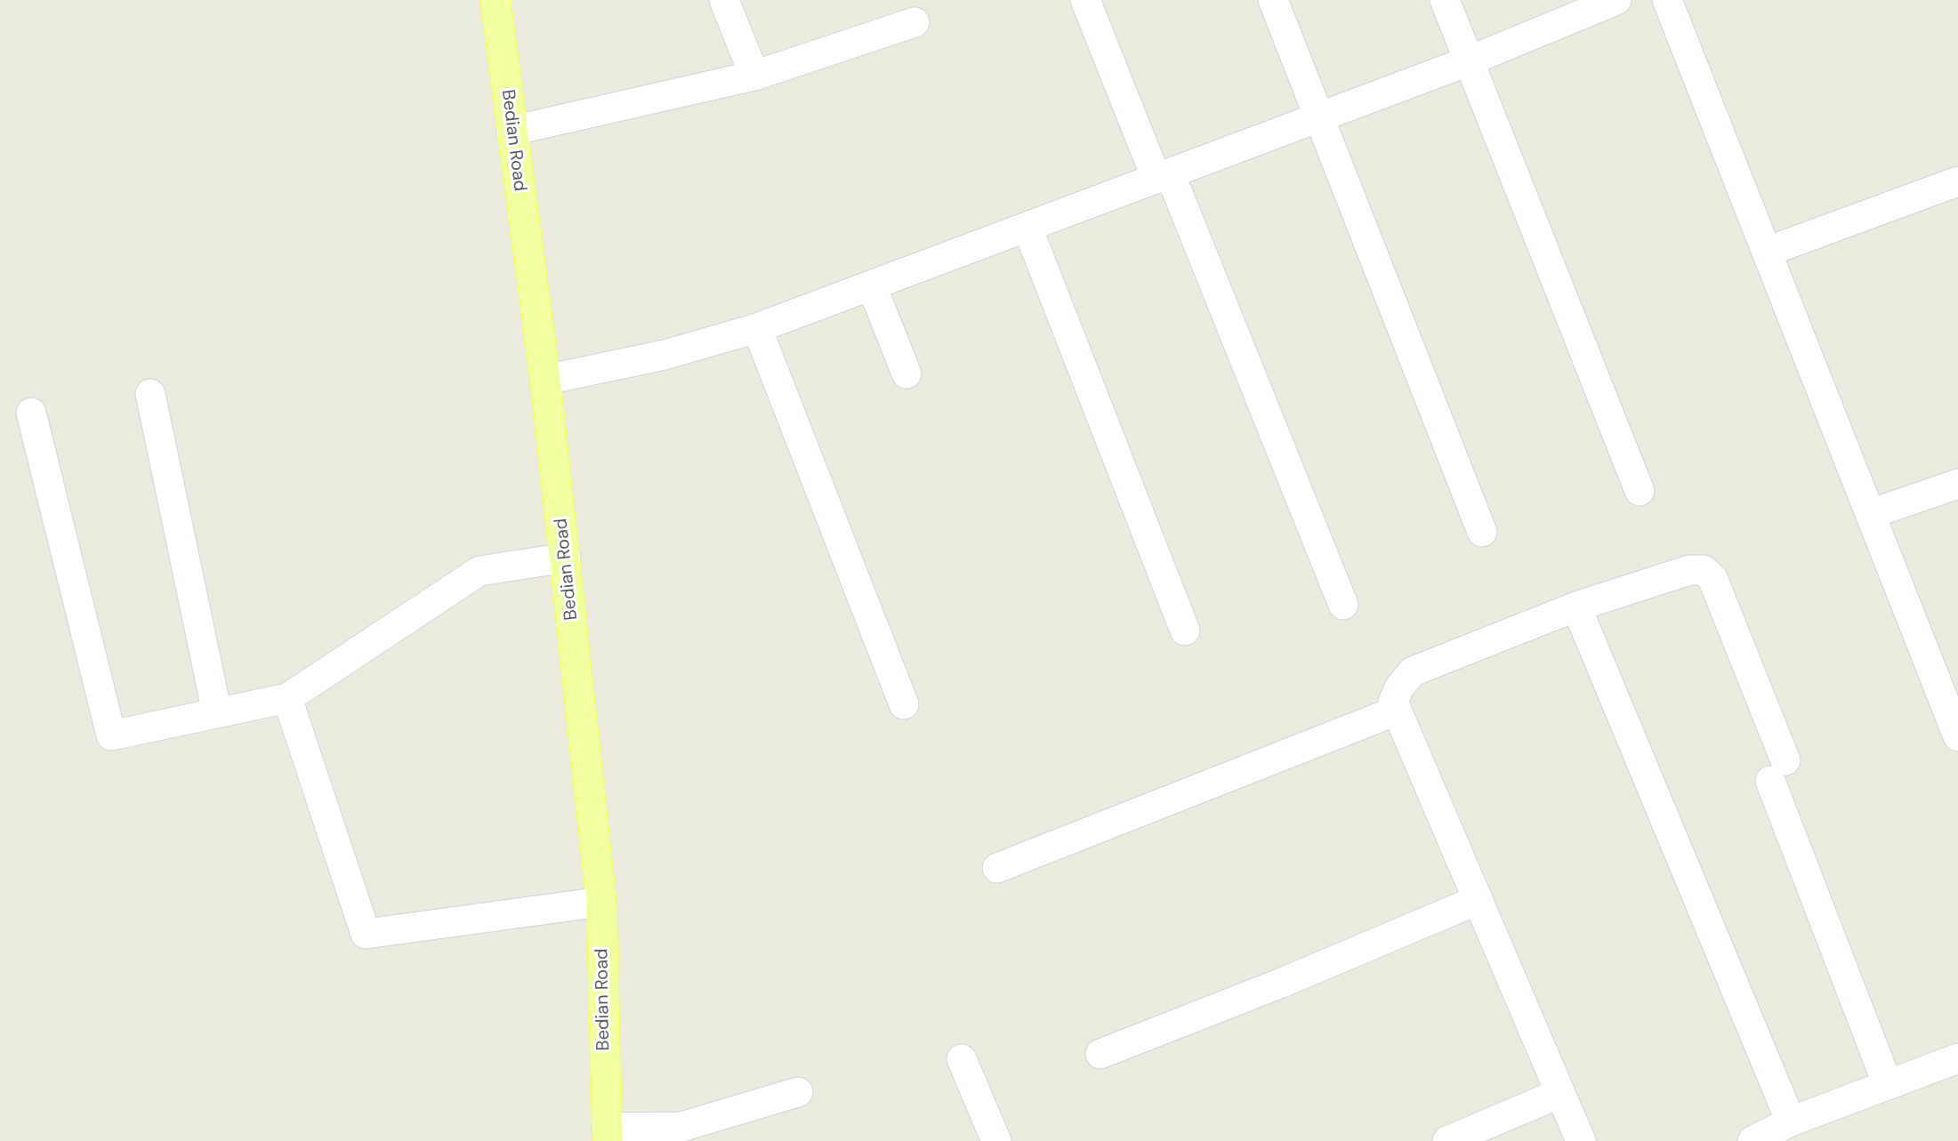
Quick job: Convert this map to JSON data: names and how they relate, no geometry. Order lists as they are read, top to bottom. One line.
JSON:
{"streets":{"main road":["Bedian Road"]}}
